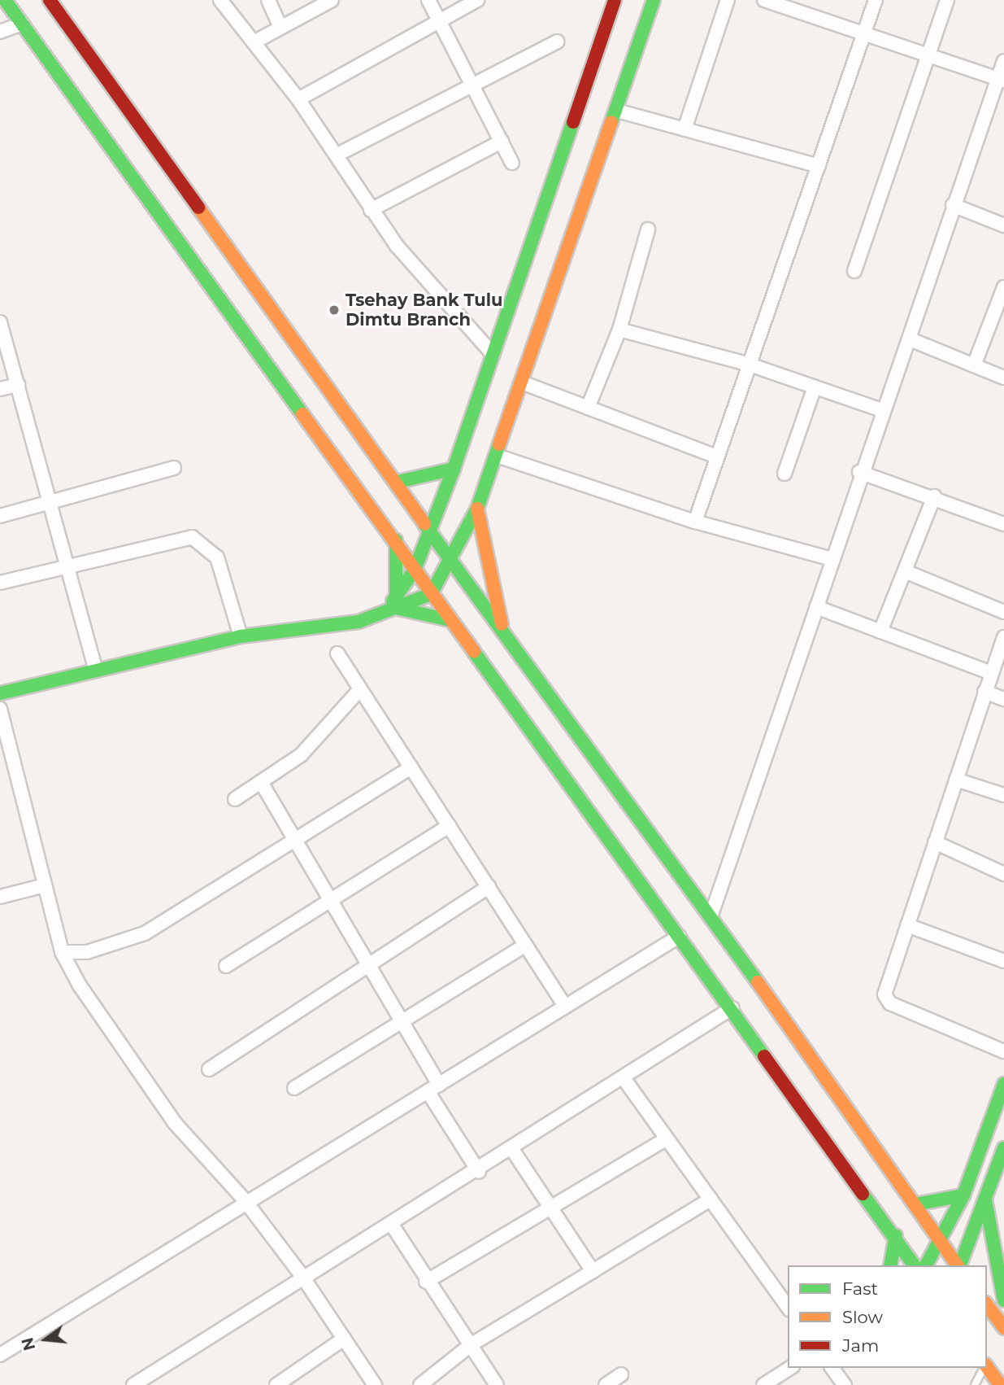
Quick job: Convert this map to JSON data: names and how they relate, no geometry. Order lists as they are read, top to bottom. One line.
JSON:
{"places":["Tsehay Bank Tulu Dimtu Branch"],"legend":["Fast","Slow","Jam"],"north":"left"}
